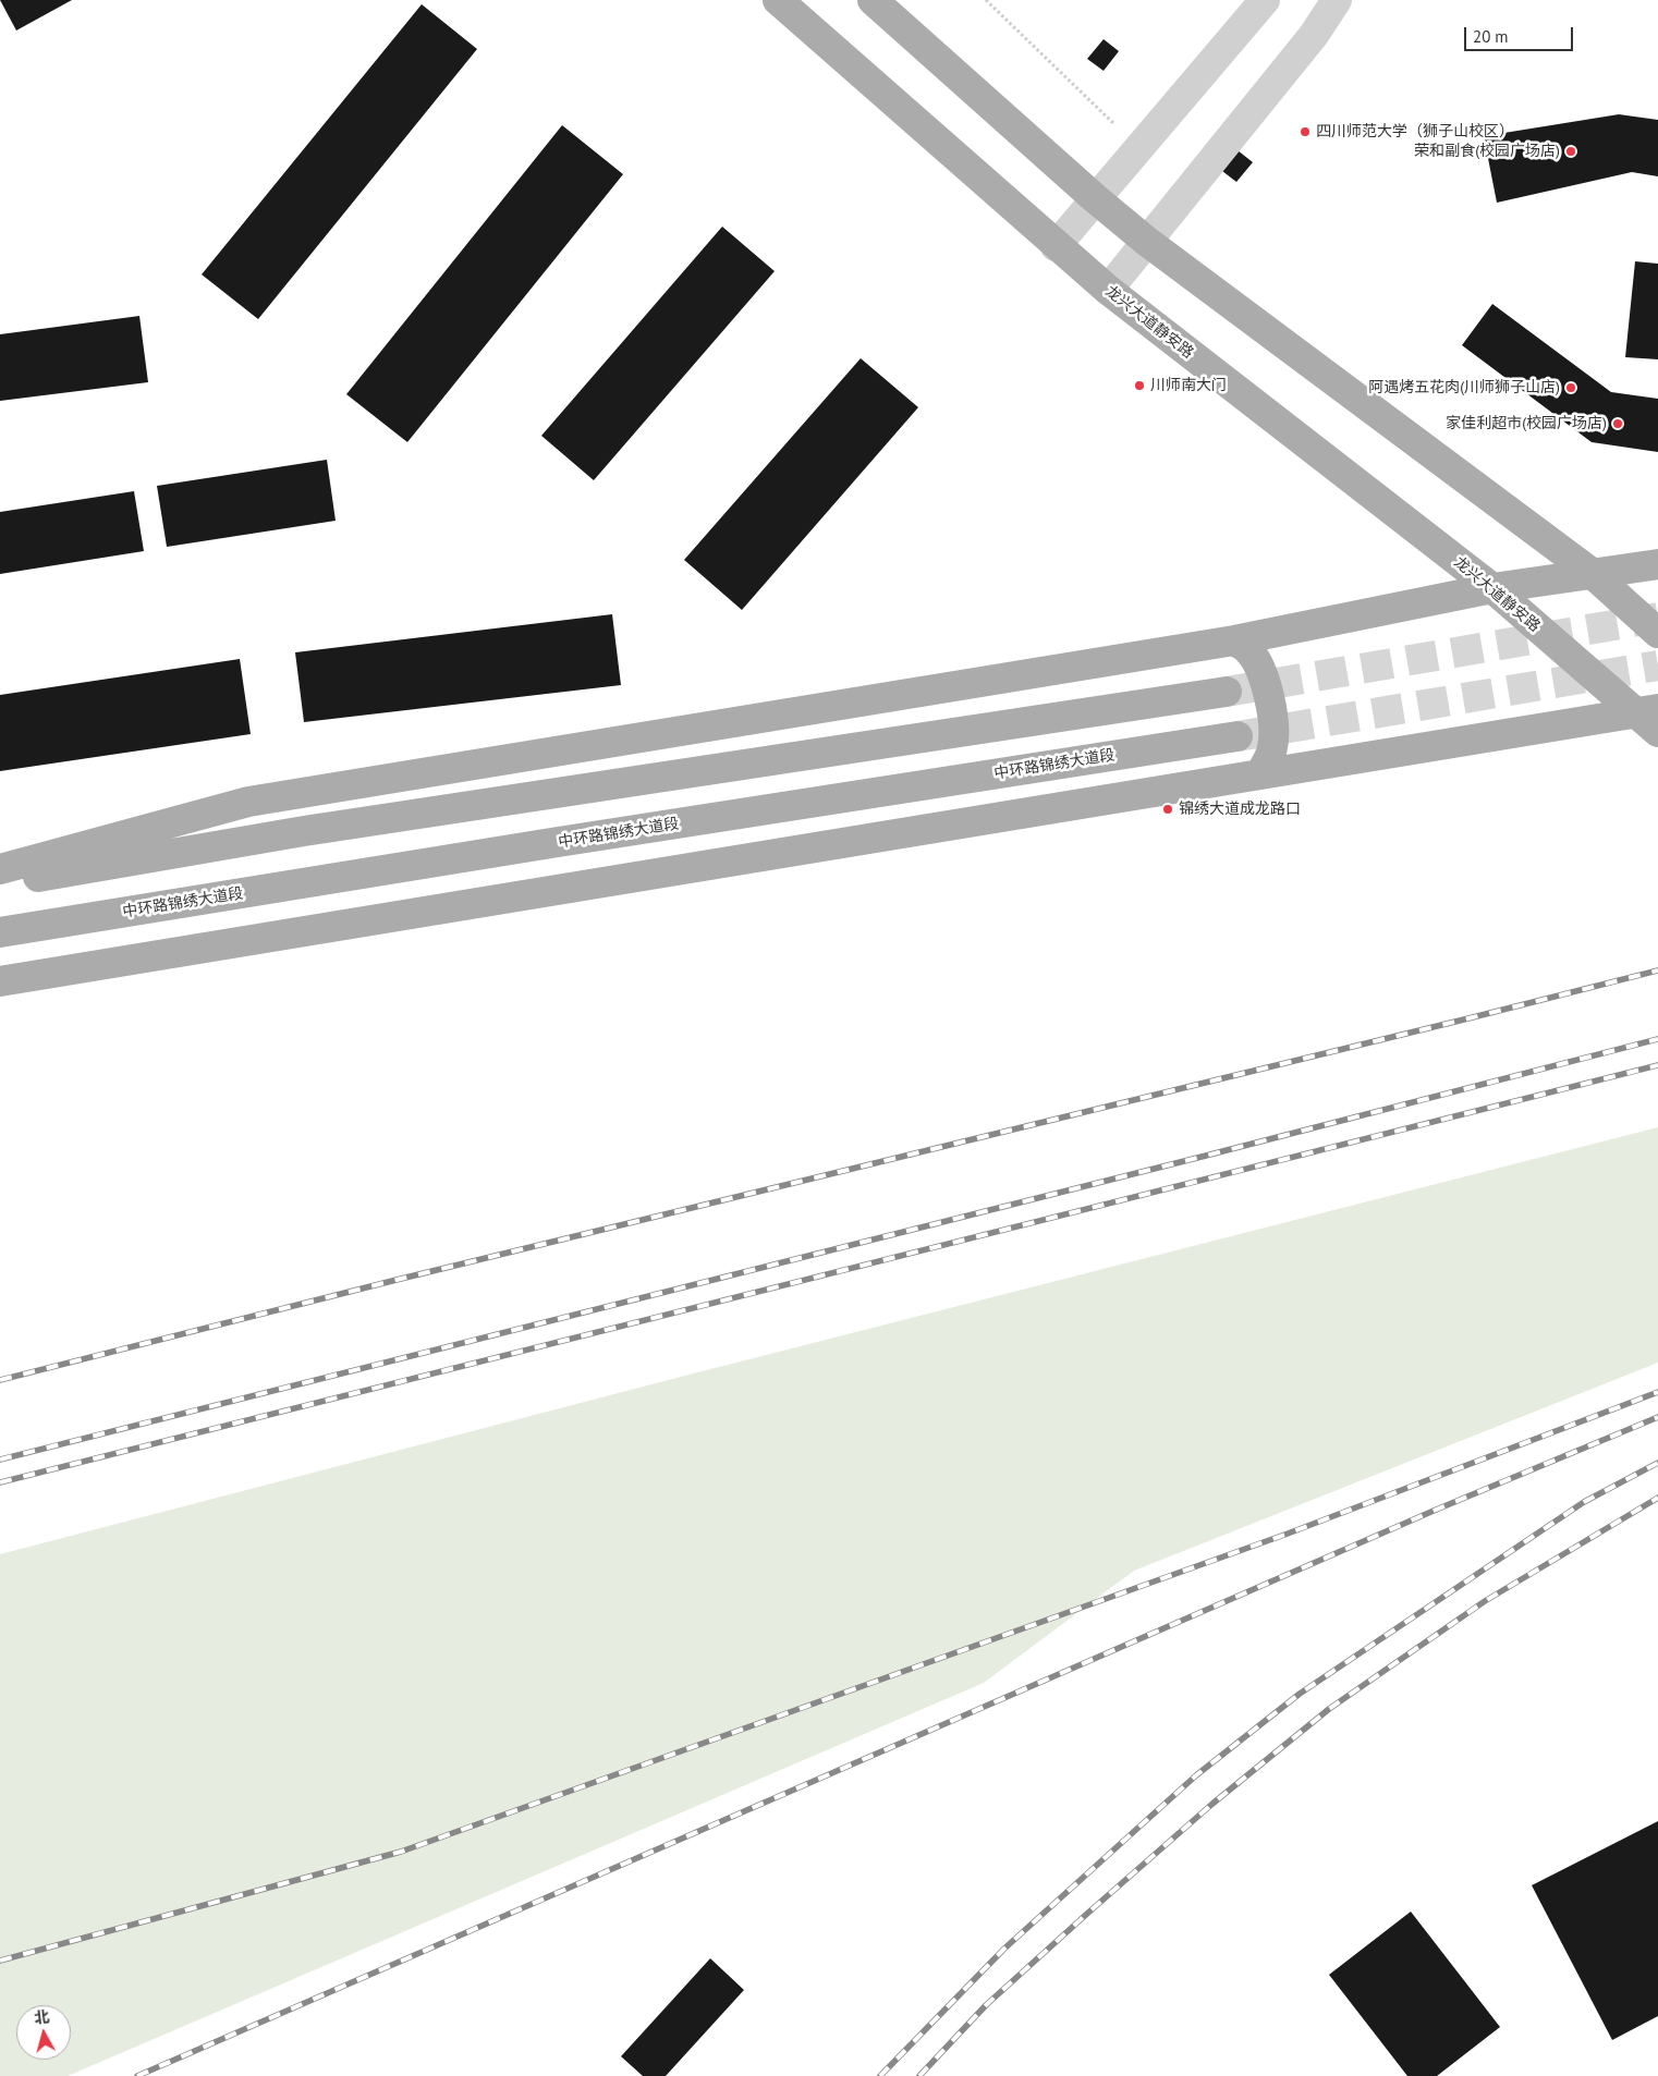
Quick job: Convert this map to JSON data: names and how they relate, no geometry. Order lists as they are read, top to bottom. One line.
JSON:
{"streets":{"main road":["龙兴大道静安路","中环路锦绣大道段"]},"places":["四川师范大学（狮子山校区）","荣和副食(校园广场店)","川师南大门","阿遇烤五花肉(川师狮子山店)","家佳利超市(校园广场店)","锦绣大道成龙路口"],"scale_bar":"20 m","north":"top"}
